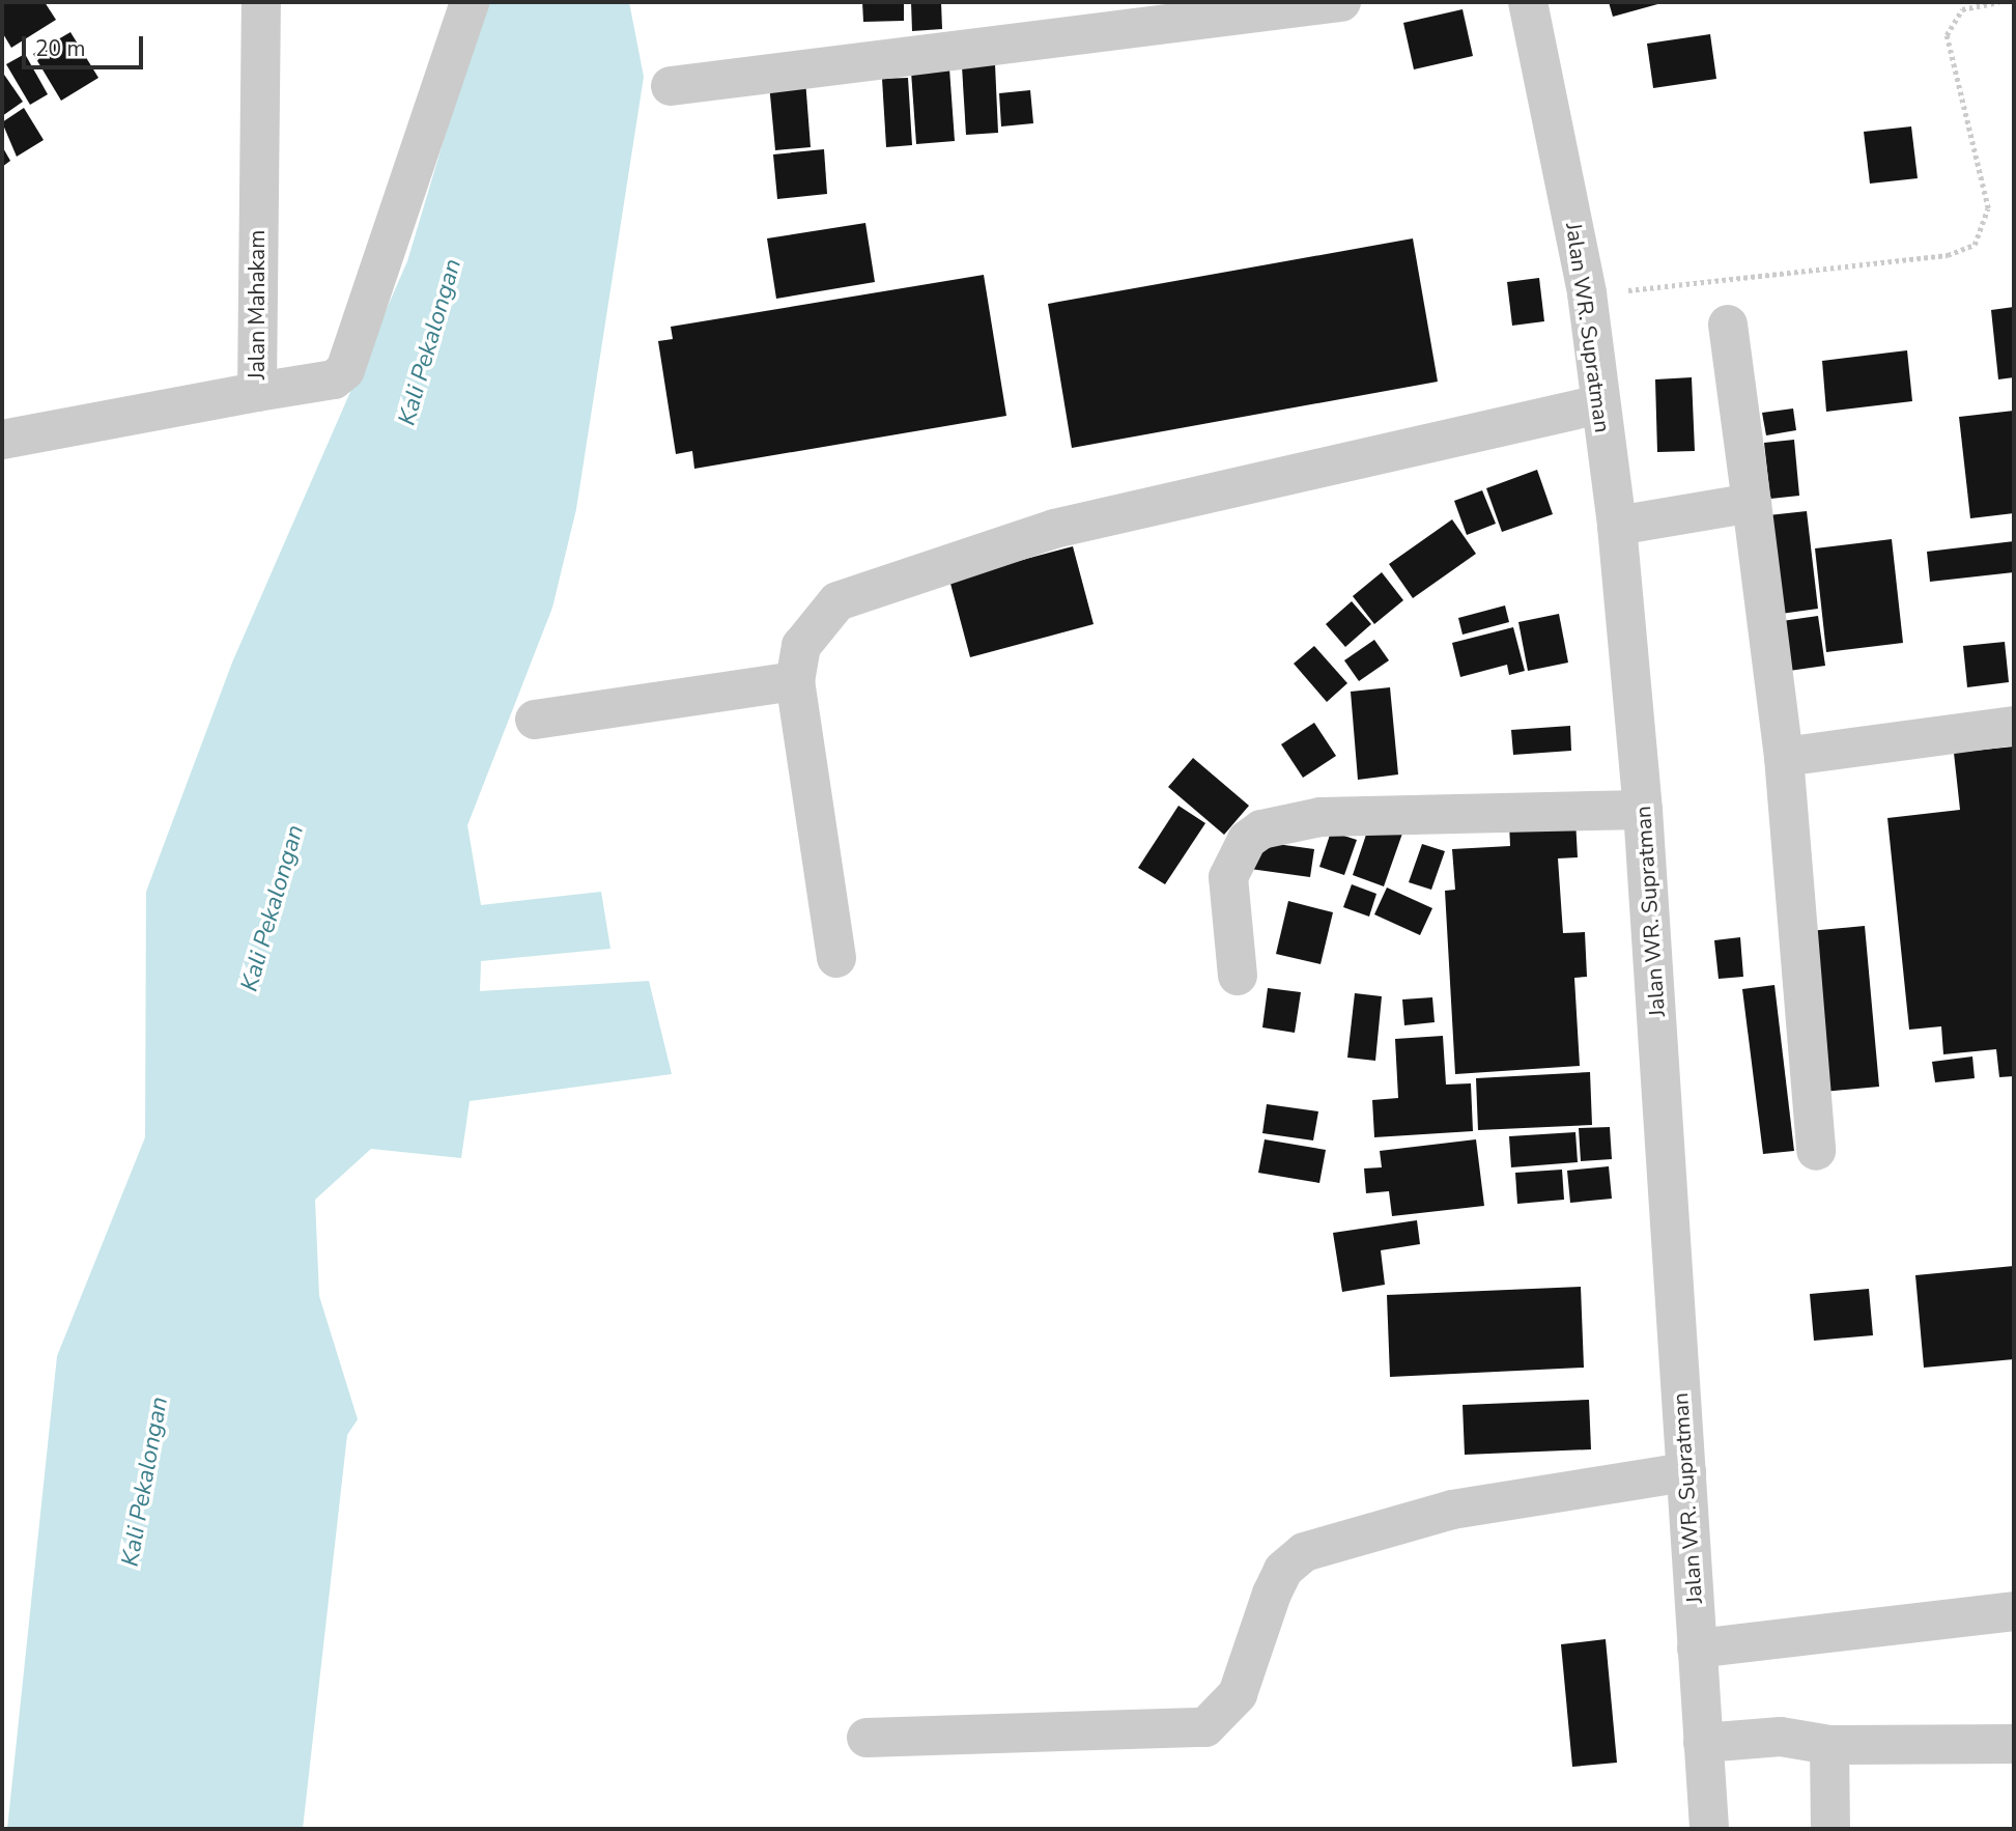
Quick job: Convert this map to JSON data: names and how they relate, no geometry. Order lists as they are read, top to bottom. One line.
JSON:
{"streets":{"street":["Jalan Mahakam","Jalan WR. Supratman"]},"water":["Kali Pekalongan"],"scale_bar":"20 m"}
